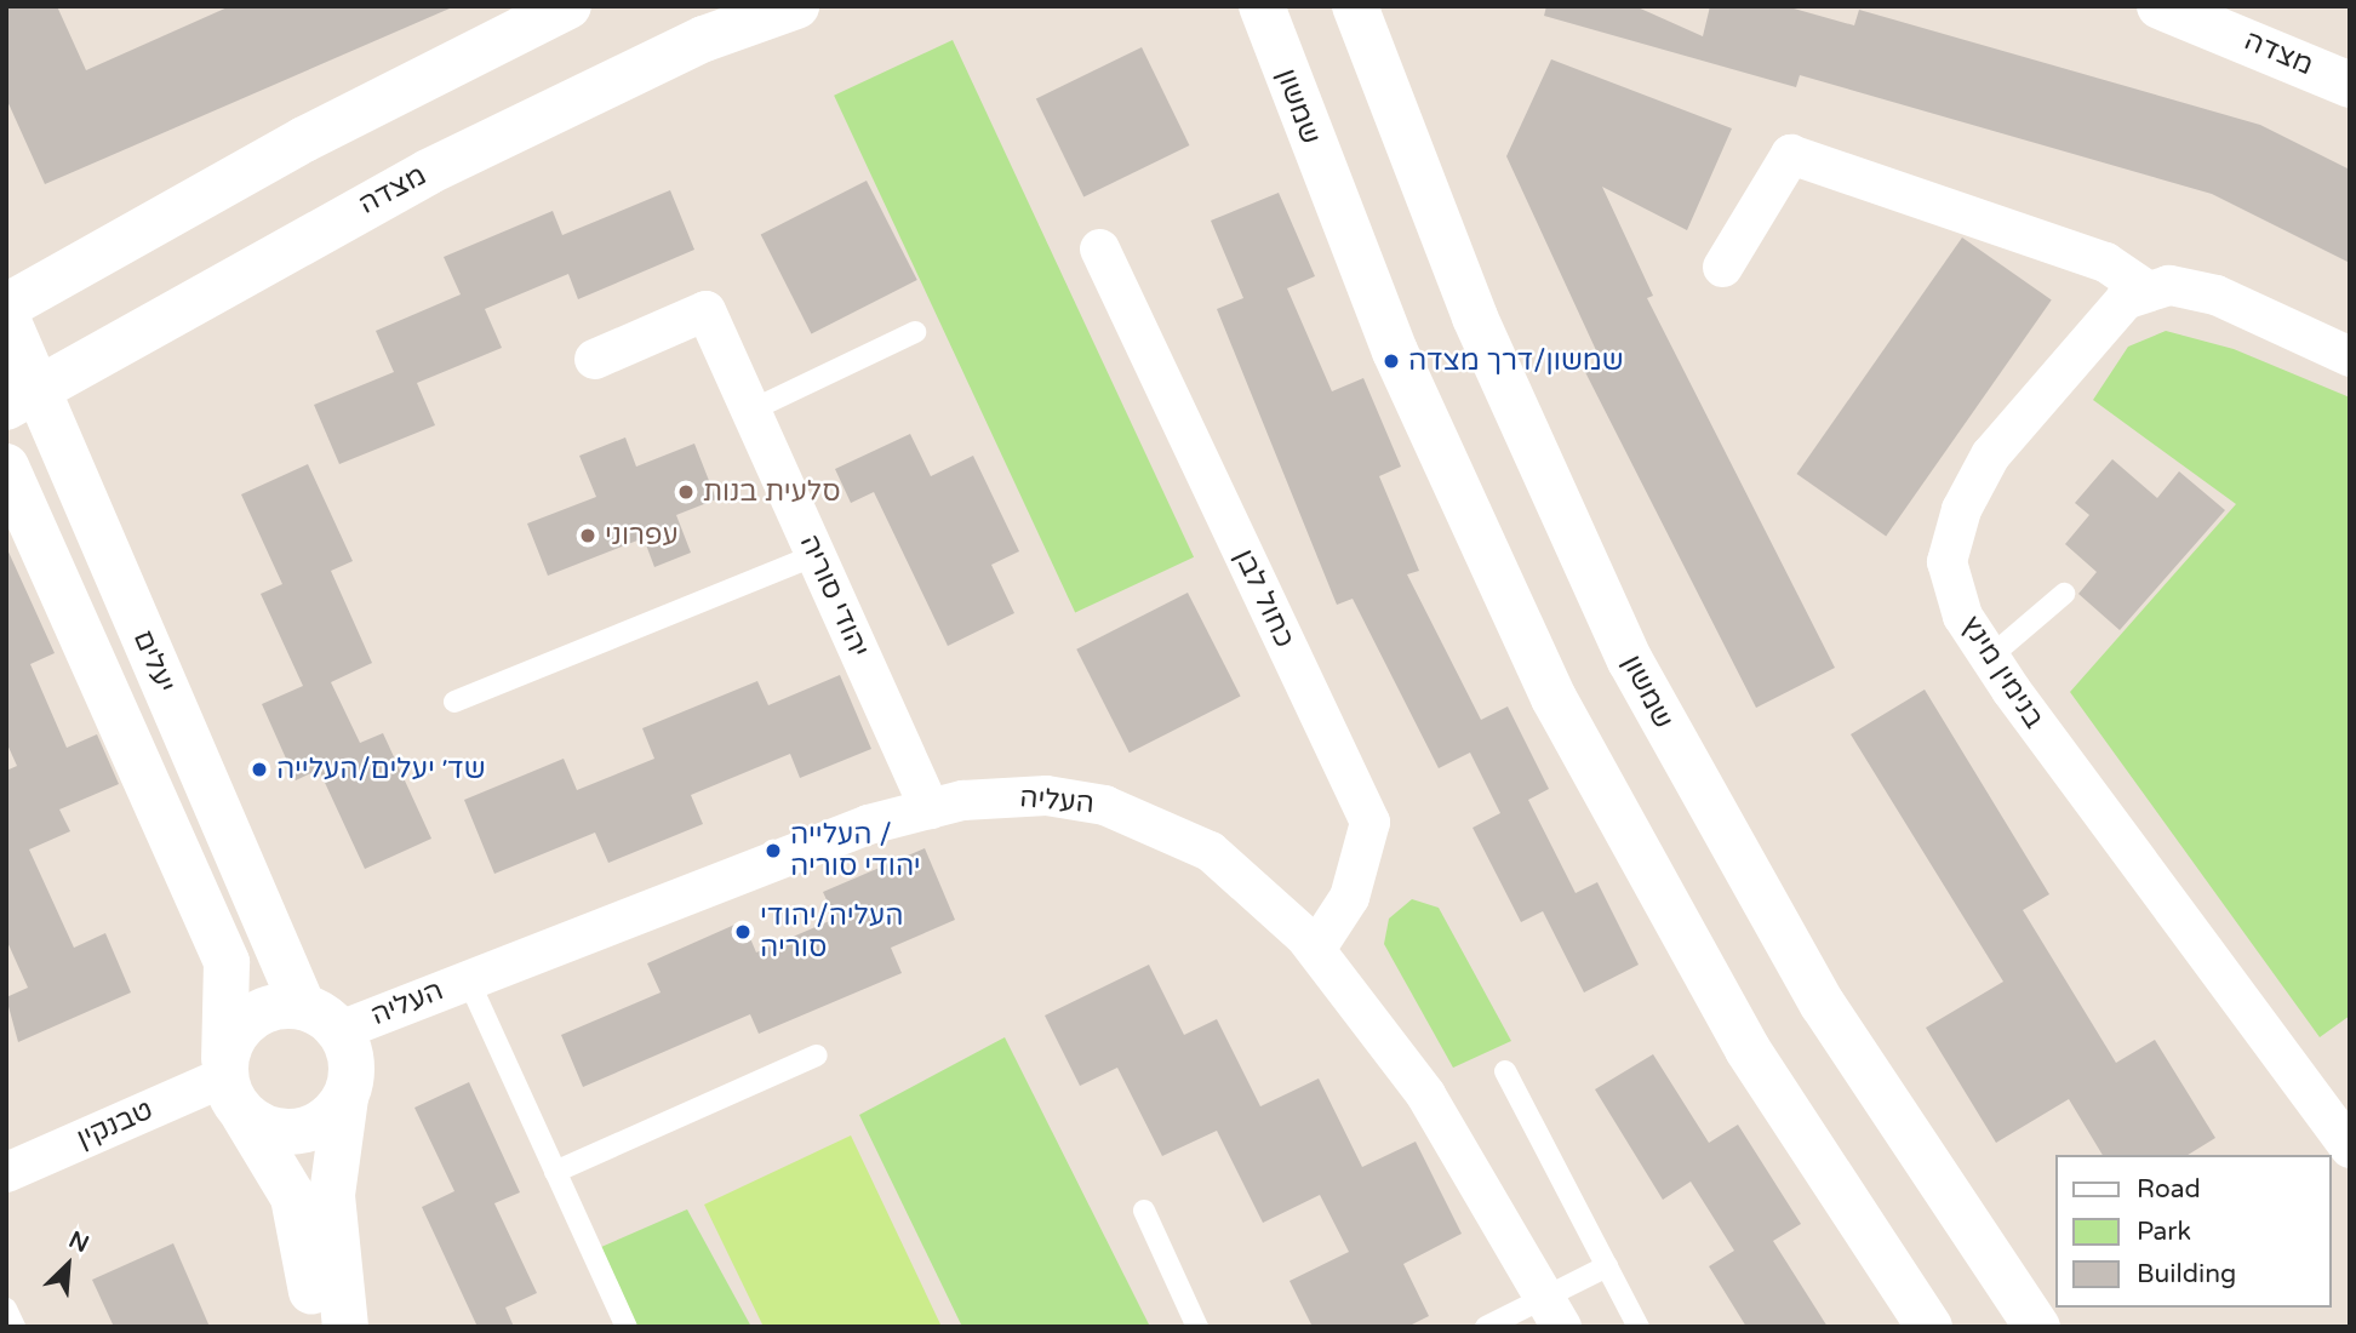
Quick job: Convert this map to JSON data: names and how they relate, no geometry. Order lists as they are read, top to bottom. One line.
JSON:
{"streets":{"main road":["מצדה","שמשון","יעלים"],"street":["יהודי סוריה","כחול לבן","בנימין מינץ","העליה","טבנקין"]},"crossings":[["מצדה","יעלים"],["יהודי סוריה","העליה"],["כחול לבן","העליה"],["יעלים","העליה"],["יעלים","טבנקין"],["העליה","טבנקין"]],"places":["שמשון/דרך מצדה","סלעית בנות","עפרוני","שד׳ יעלים/העלייה","העלייה / יהודי סוריה","העליה/יהודי סוריה"],"legend":["Road","Park","Building"],"north":"top right"}
